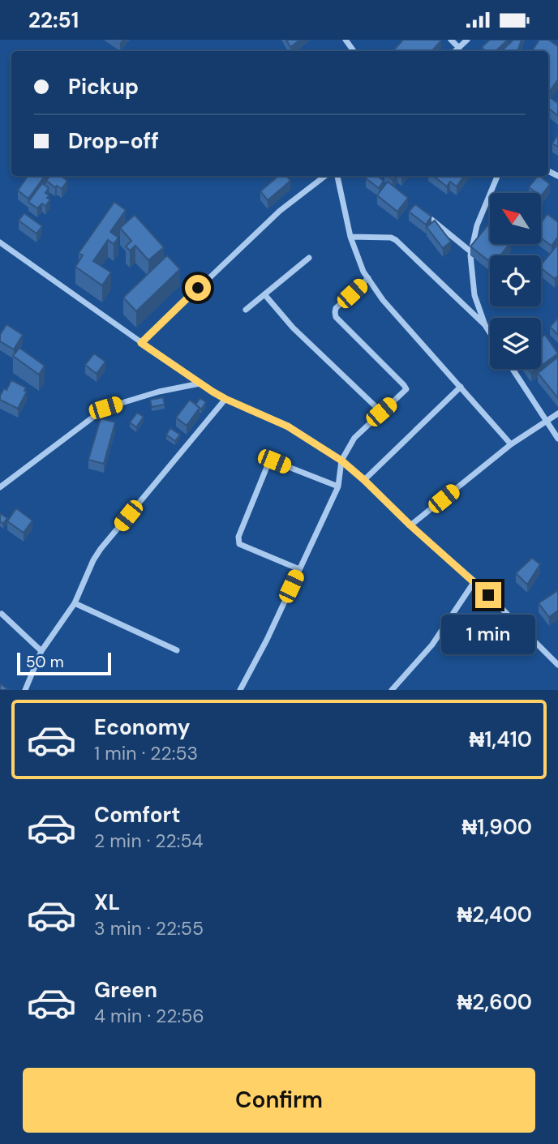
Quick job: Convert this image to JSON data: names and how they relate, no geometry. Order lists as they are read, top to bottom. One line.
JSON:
{"scale_bar":"50 m","north":"top left","page":{"status":"22:51","banner":["Pickup","Drop-off"],"bubble":"1 min","scale":"50 m","list":[{"name":"Economy","note":"1 min · 22:53","value":"₦1,410"},{"name":"Comfort","note":"2 min · 22:54","value":"₦1,900"},{"name":"XL","note":"3 min · 22:55","value":"₦2,400"},{"name":"Green","note":"4 min · 22:56","value":"₦2,600"}],"buttons":"Confirm"}}
